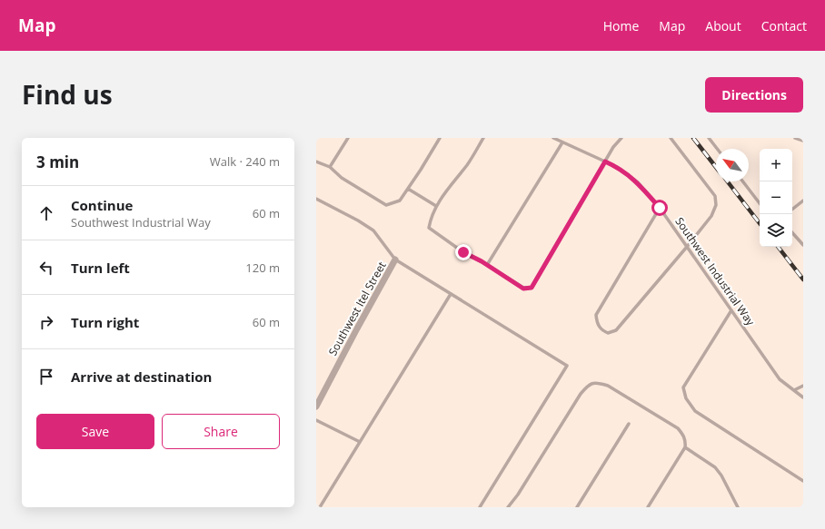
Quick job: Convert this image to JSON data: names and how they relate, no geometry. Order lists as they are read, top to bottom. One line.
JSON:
{"streets":{"street":["Southwest Itel Street"],"lane":["Southwest Industrial Way"]},"north":"top left","page":{"header":"Map","nav":["Home","Map","About","Contact"],"title":"Find us","buttons":["Directions",["Save","Share"]],"heading":["3 min","Walk · 240 m"],"map_buttons":["+","−"],"list":[["Continue","Southwest Industrial Way","60 m"],["Turn left","120 m"],["Turn right","60 m"],"Arrive at destination"]}}
